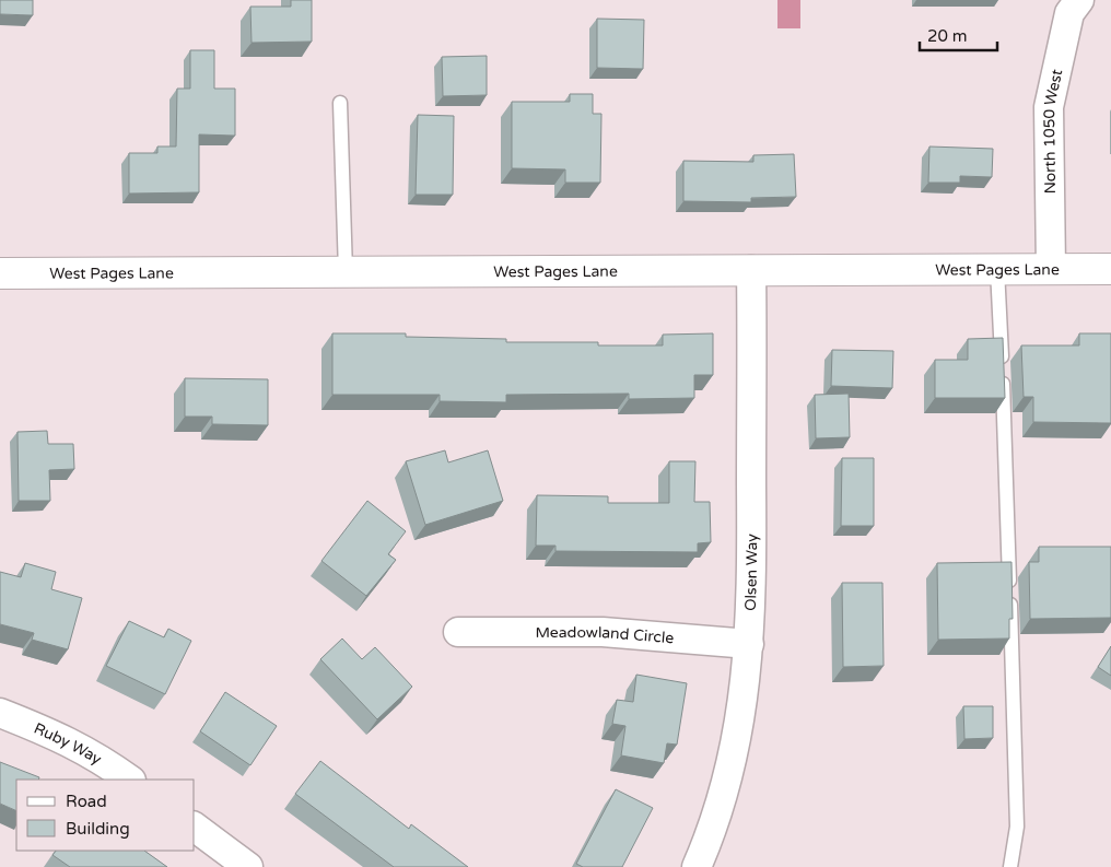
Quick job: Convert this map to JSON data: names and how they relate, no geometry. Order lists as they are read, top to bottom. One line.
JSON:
{"streets":{"street":["North 1050 West","West Pages Lane","Olsen Way","Meadowland Circle","Ruby Way"]},"crossings":[["North 1050 West","West Pages Lane"],["West Pages Lane","Olsen Way"],["Olsen Way","Meadowland Circle"]],"legend":["Road","Building"],"scale_bar":"20 m"}
